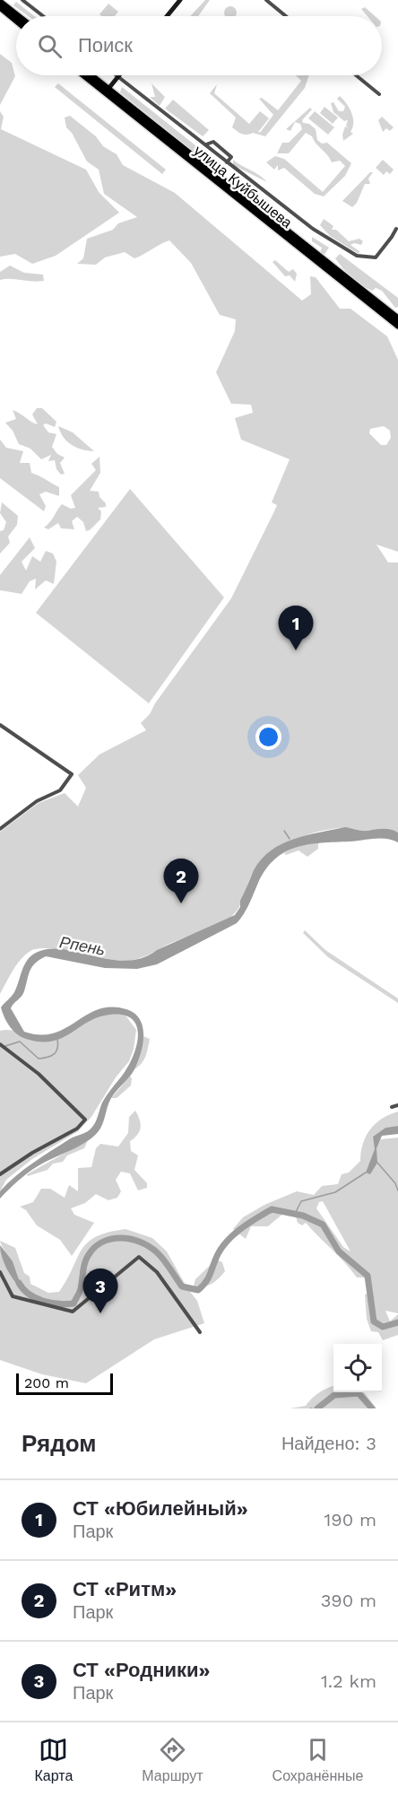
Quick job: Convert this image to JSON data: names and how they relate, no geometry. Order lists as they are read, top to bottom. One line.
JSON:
{"streets":{"highway":["улица Куйбышева"]},"water":["Рпень"],"scale_bar":"200 m","page":{"search":"Поиск","pins":["1","2","3"],"scale":"200 m","heading":["Рядом","Найдено: 3"],"list":[{"mark":"1","name":"СТ «Юбилейный»","note":"Парк","value":"190 m"},{"mark":"2","name":"СТ «Ритм»","note":"Парк","value":"390 m"},{"mark":"3","name":"СТ «Родники»","note":"Парк","value":"1.2 km"}],"nav":["Карта","Маршрут","Сохранённые"]}}
